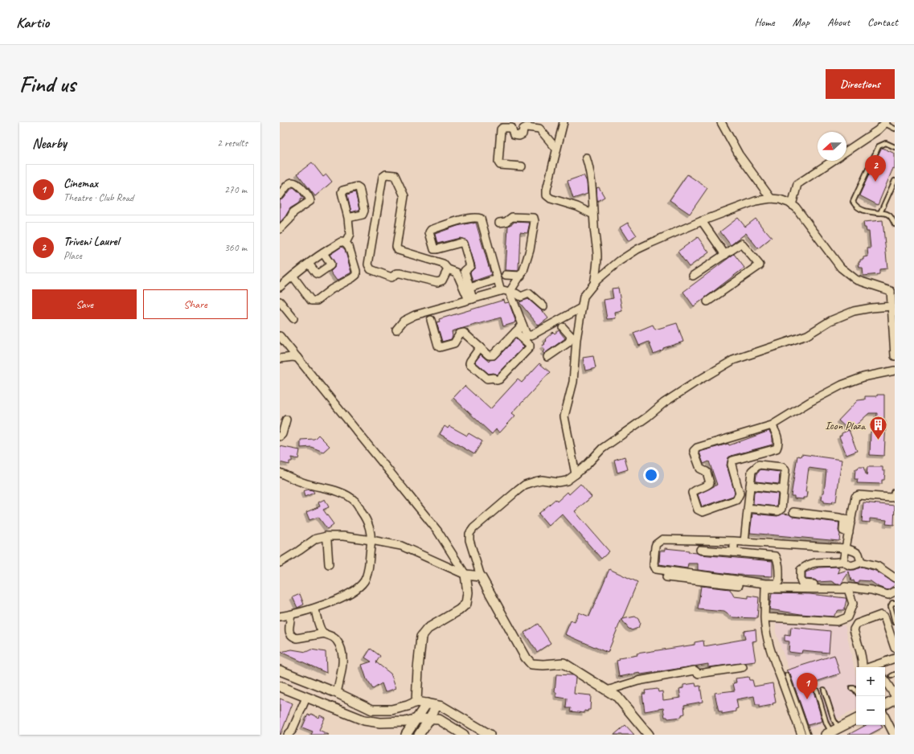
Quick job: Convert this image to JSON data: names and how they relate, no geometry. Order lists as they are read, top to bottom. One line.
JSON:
{"places":{"building":["Icon Plaza"]},"north":"left","page":{"header":"Kartio","nav":["Home","Map","About","Contact"],"buttons":["Directions",["Save","Share"]],"title":"Find us","heading":["Nearby","2 results"],"pins":["2","1"],"list":[{"mark":"1","name":"Cinemax","note":"Theatre · Club Road","value":"270 m"},{"mark":"2","name":"Triveni Laurel","note":"Place","value":"360 m"}],"map_buttons":["+","−"]}}
